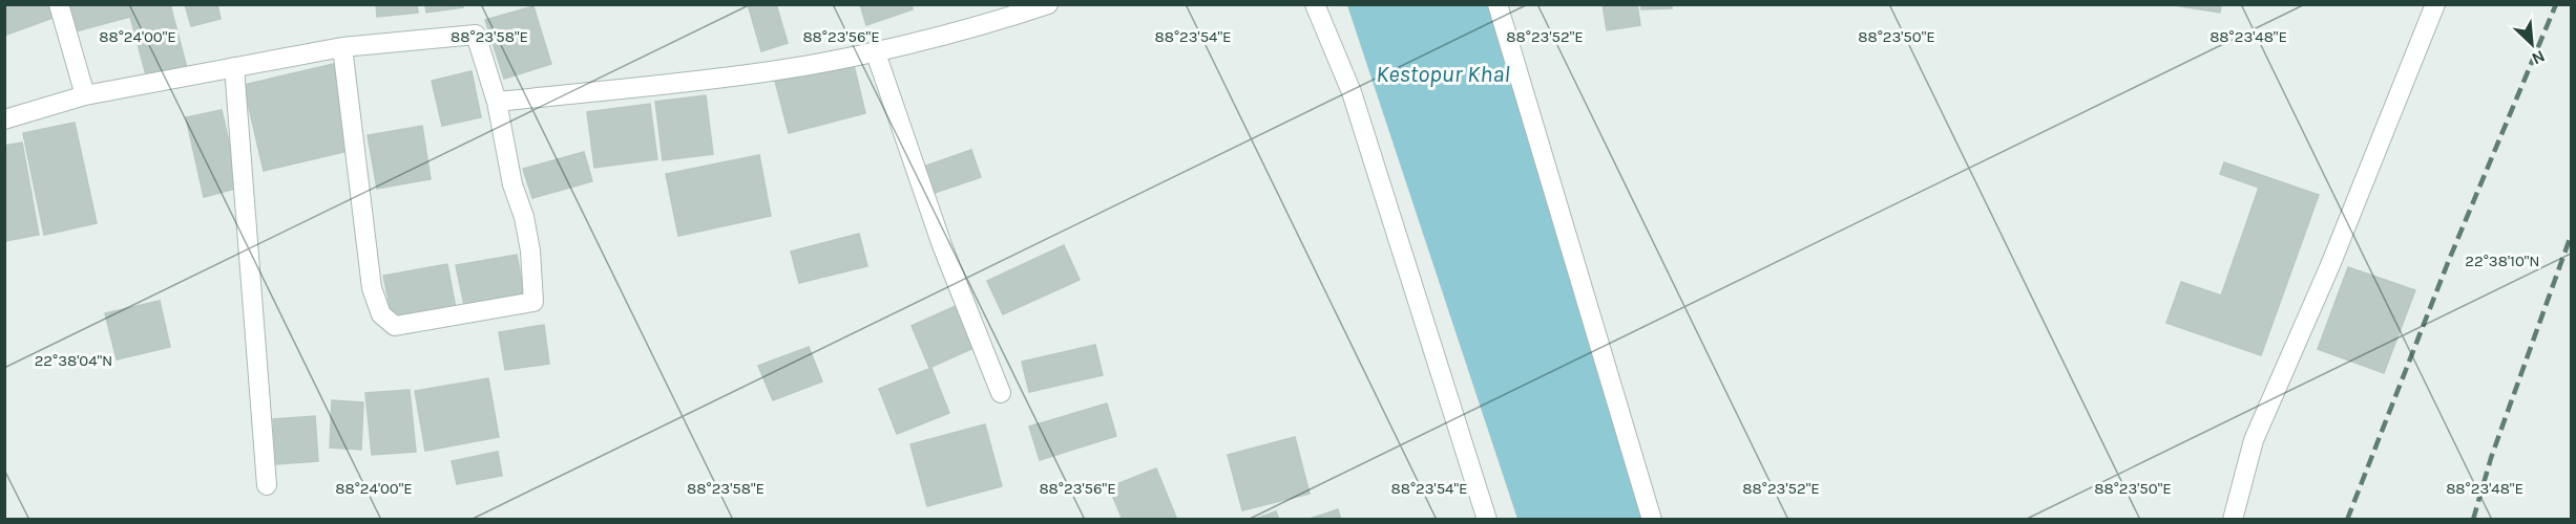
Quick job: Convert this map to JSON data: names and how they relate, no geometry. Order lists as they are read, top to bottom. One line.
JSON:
{"water":["Kestopur Khal"],"north":"bottom right","coordinates":["88°24'00\"E","88°23'58\"E","88°23'56\"E","88°23'54\"E","88°23'52\"E","88°23'50\"E","88°23'48\"E","22°38'10\"N","22°38'04\"N"]}
